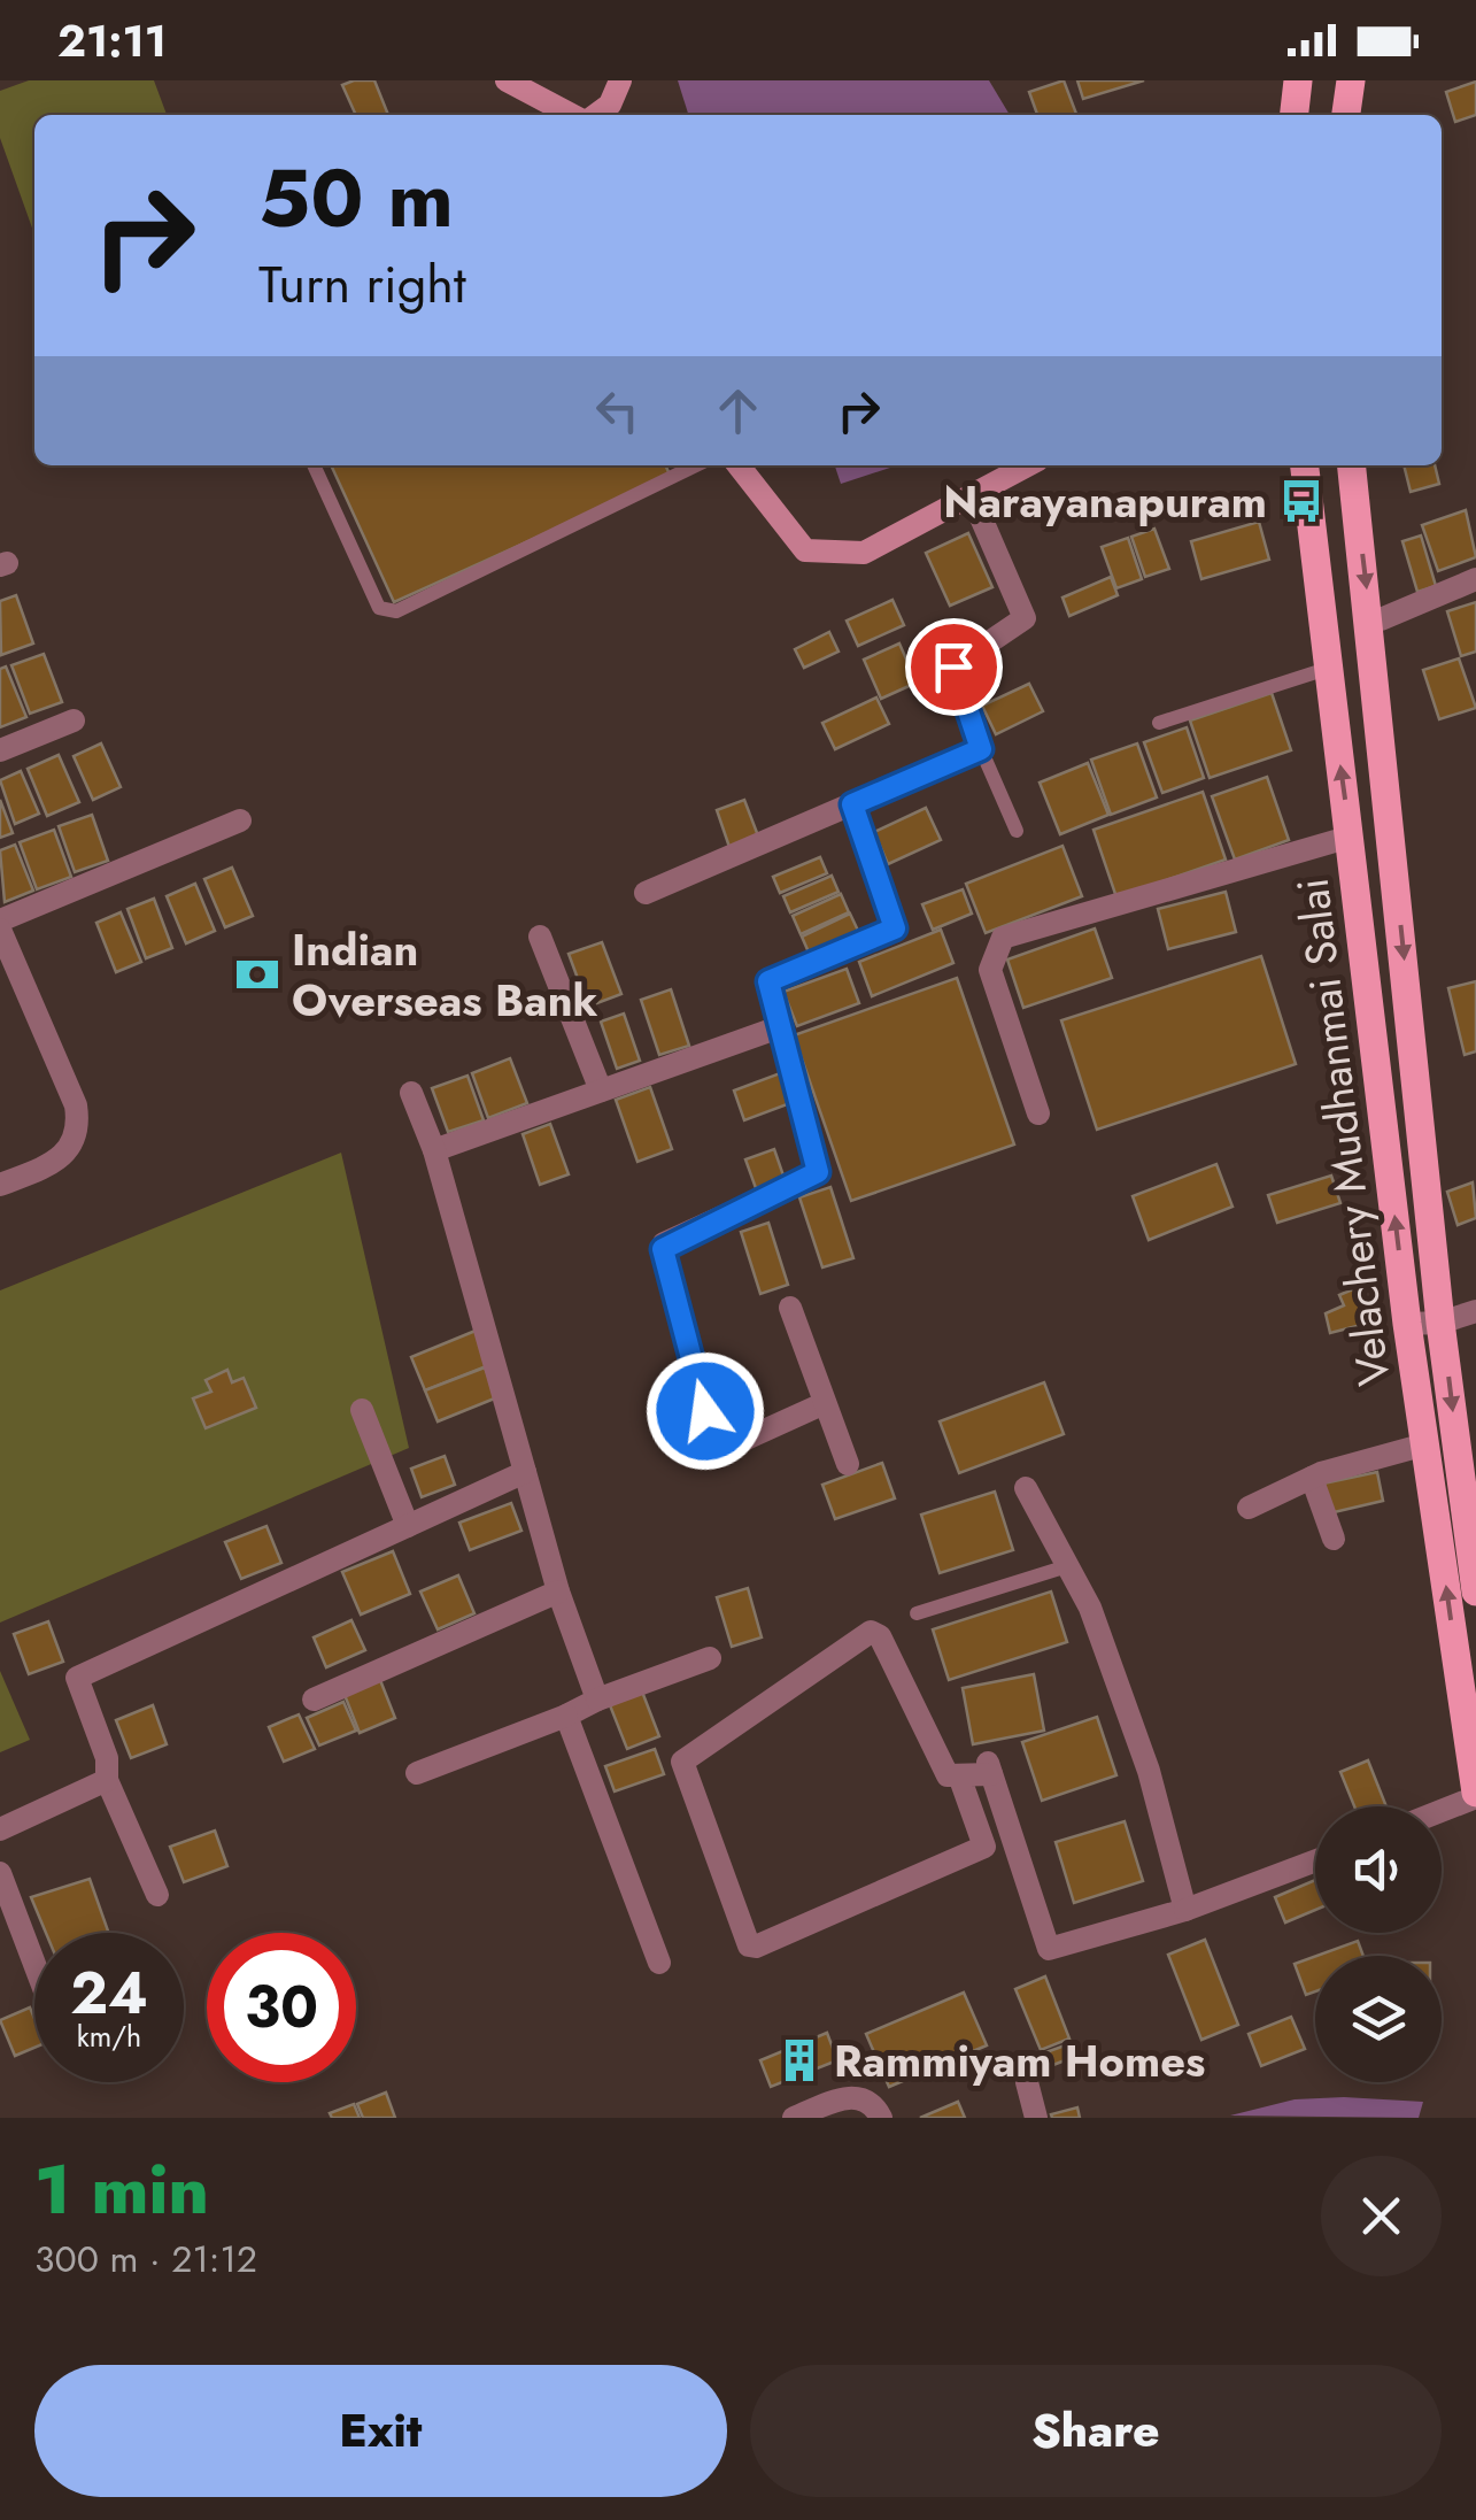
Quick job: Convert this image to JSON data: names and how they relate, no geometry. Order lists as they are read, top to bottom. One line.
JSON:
{"streets":{"main road":["Velachery Mudhanmai Salai"]},"places":{"bus stop":["Narayanapuram"],"bank":["Indian Overseas Bank"],"building":["Rammiyam Homes"]},"page":{"status":"21:11","turn":["50 m","Turn right"],"speed":"24 km/h","limit":"30","heading":["1 min","300 m · 21:12"],"buttons":["Exit","Share"]}}
